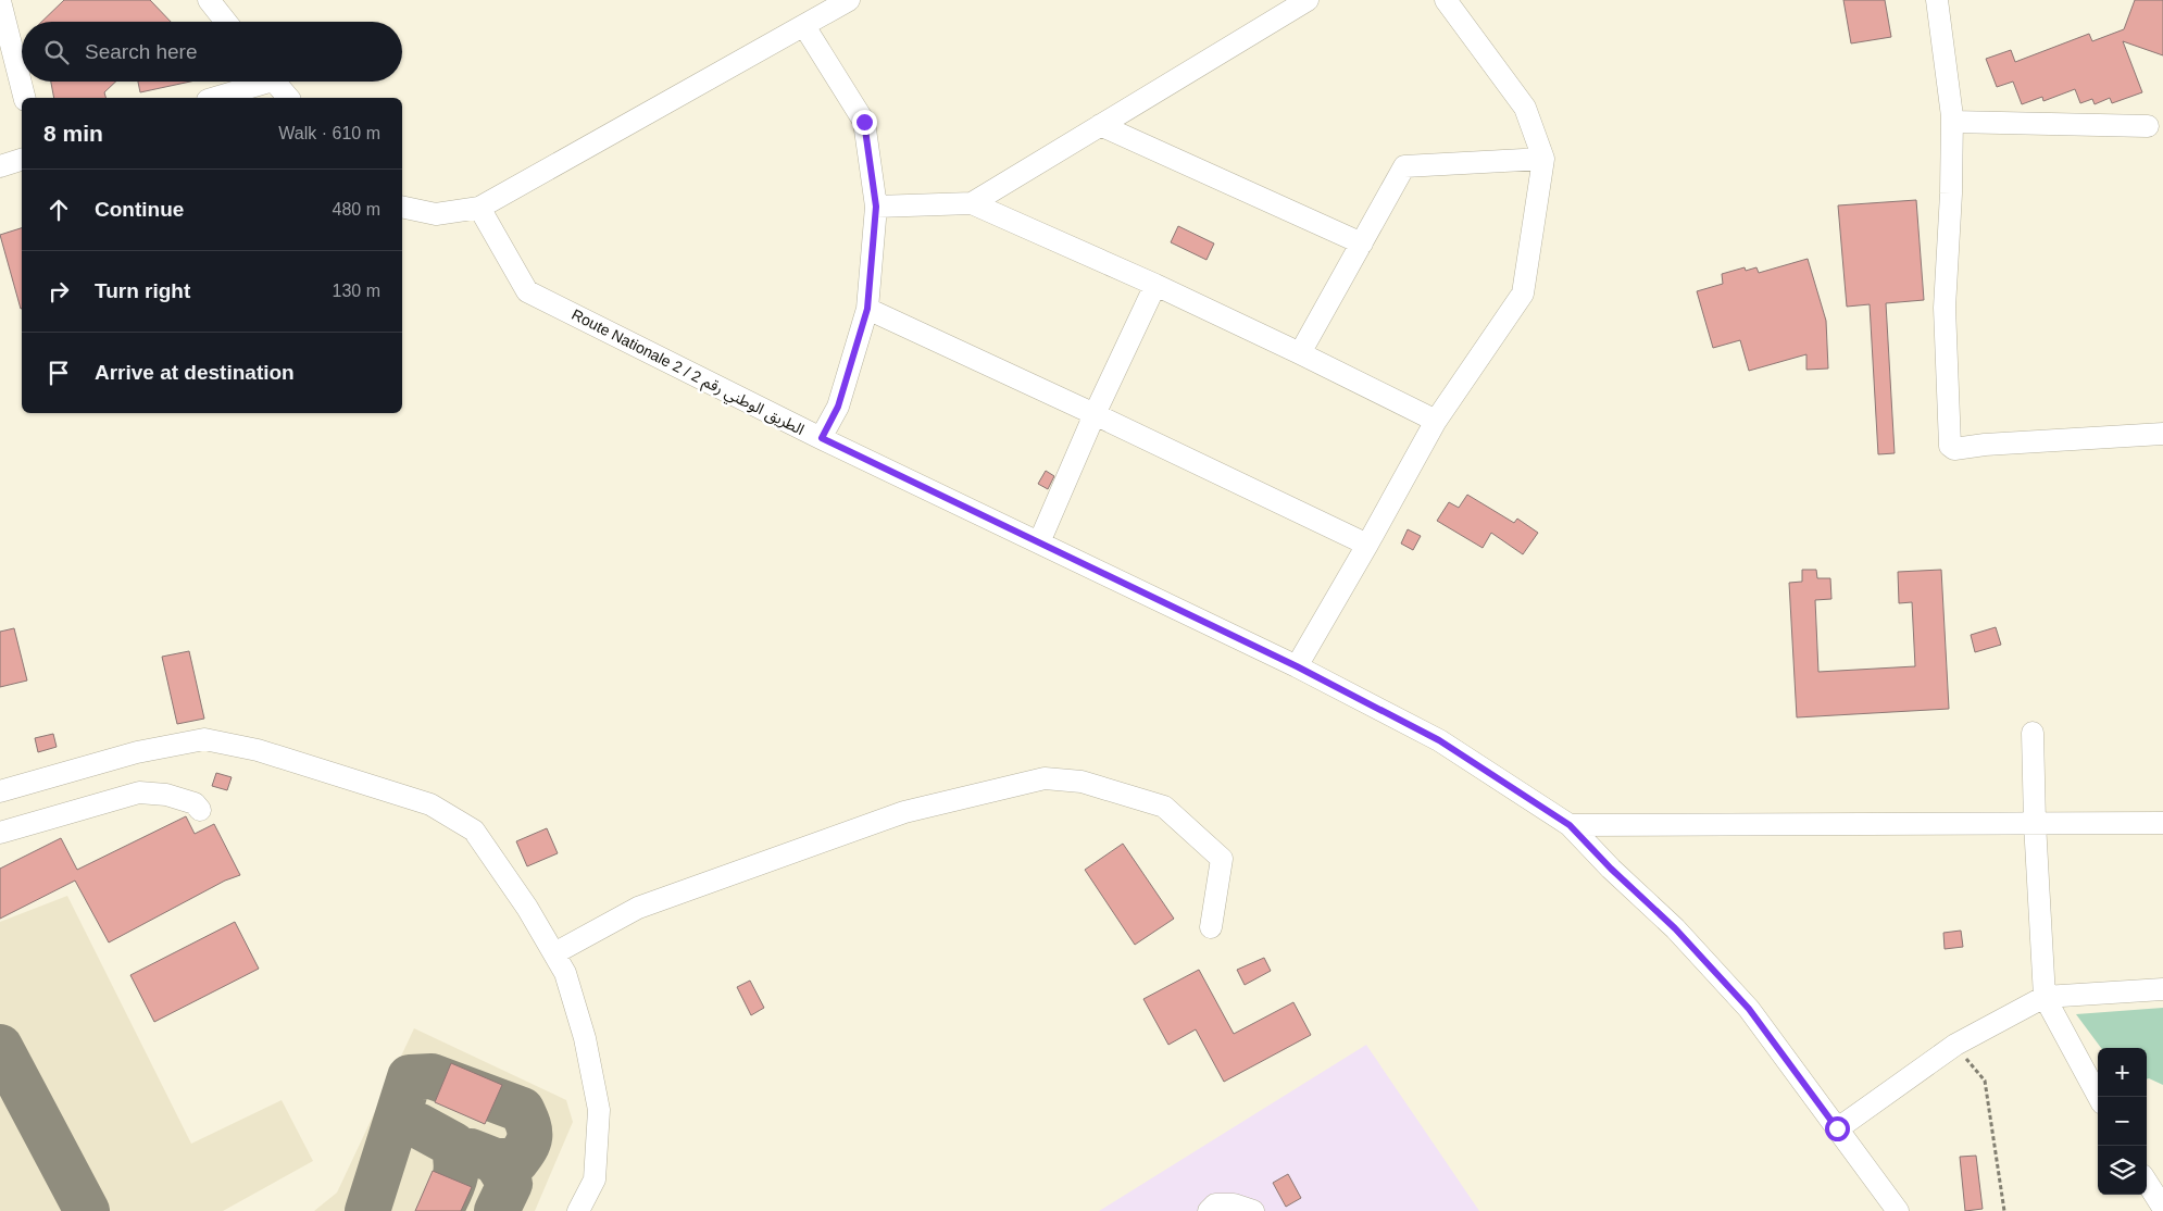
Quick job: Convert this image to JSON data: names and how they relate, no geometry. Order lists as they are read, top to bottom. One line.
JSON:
{"streets":{"street":["Route Nationale 2 / الطريق الوطني رقم 2"]},"page":{"search":"Search here","heading":["8 min","Walk · 610 m"],"list":[["Continue","480 m"],["Turn right","130 m"],"Arrive at destination"],"map_buttons":["+","−"]}}
